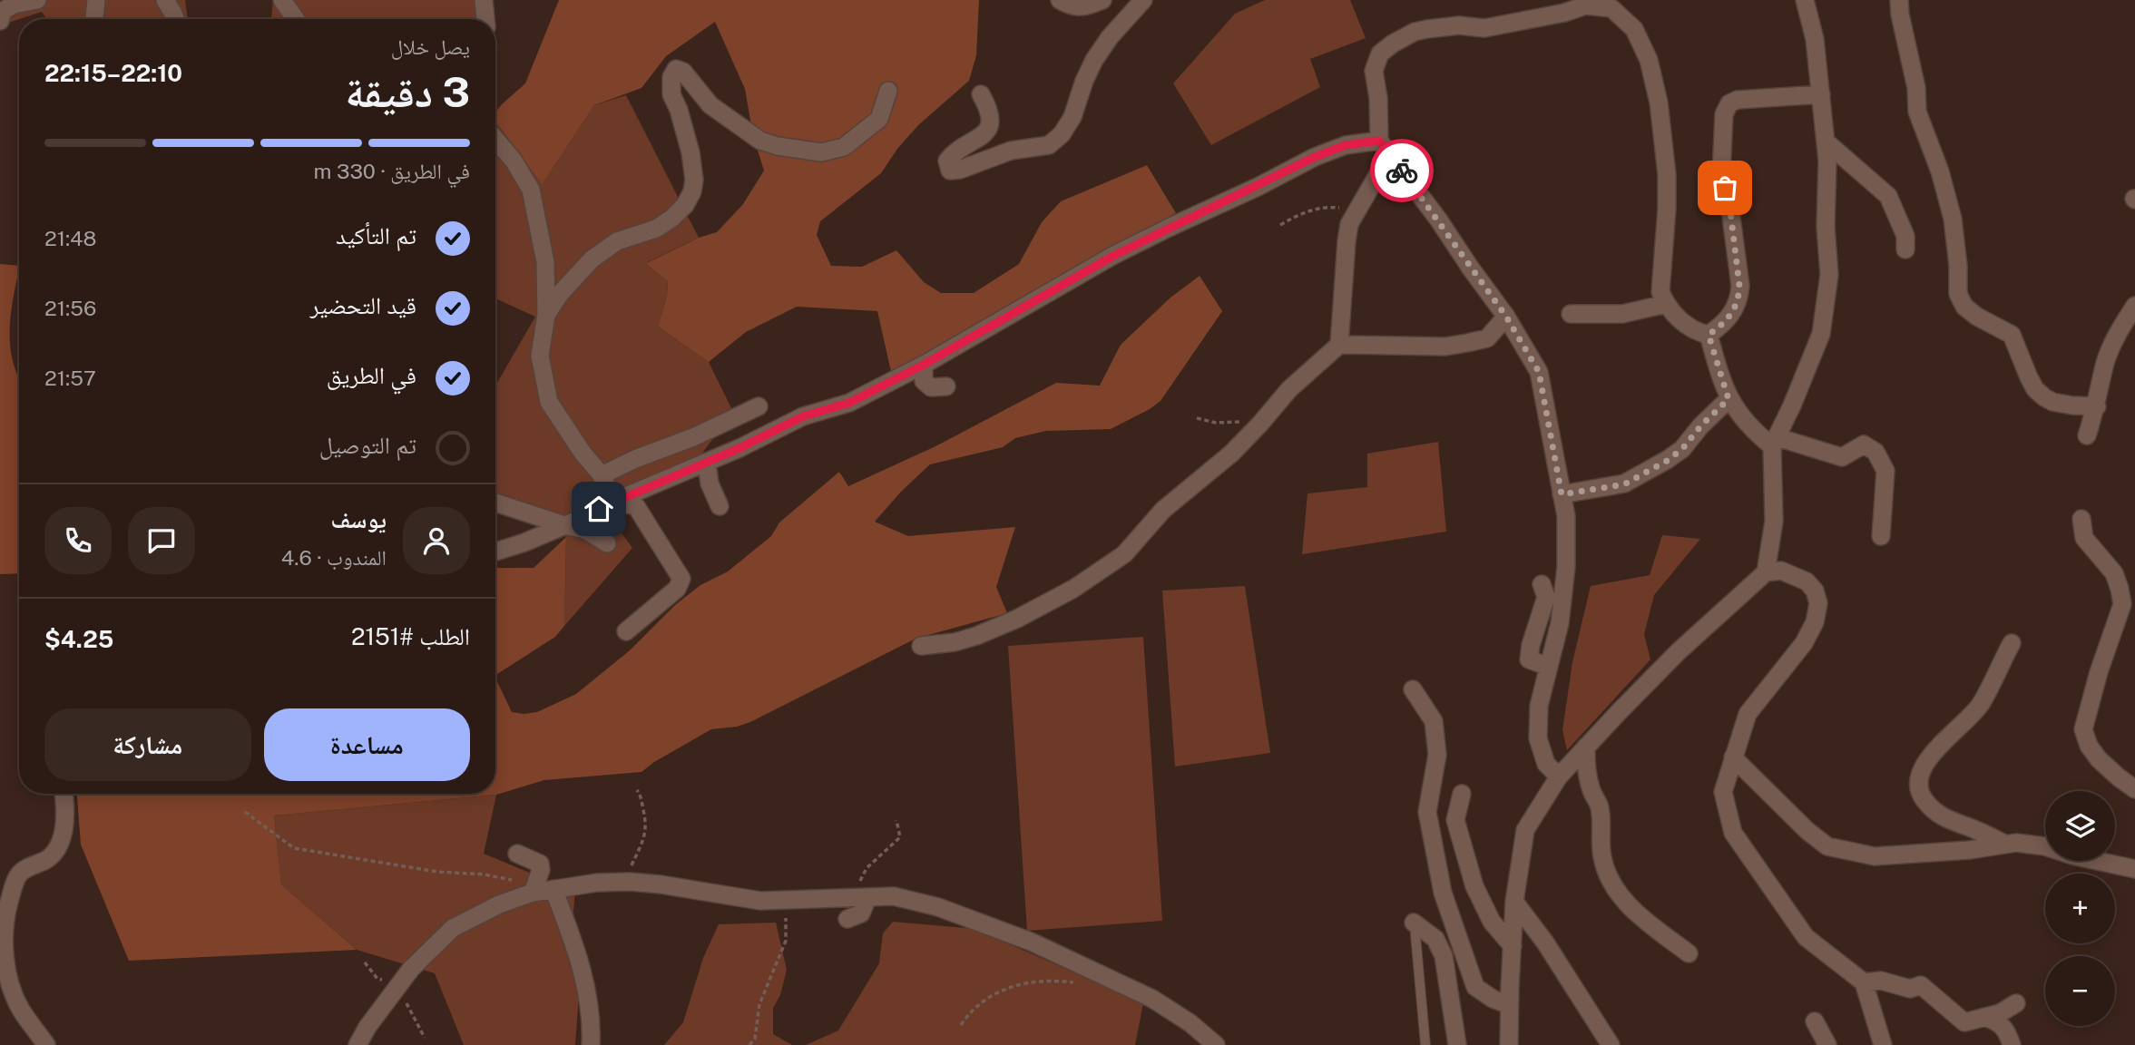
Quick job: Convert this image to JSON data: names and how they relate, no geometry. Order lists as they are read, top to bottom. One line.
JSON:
{"page":{"heading":["3 دقيقة","يصل خلال","22:10–22:15"],"panel":["يوسف","المندوب · 4.6","الطلب #2151","$4.25"],"bar":"في الطريق · 330 m","list":[["تم التأكيد","21:48"],["قيد التحضير","21:56"],["في الطريق","21:57"],"تم التوصيل"],"buttons":["مساعدة","مشاركة"],"map_buttons":["+","−"]}}
